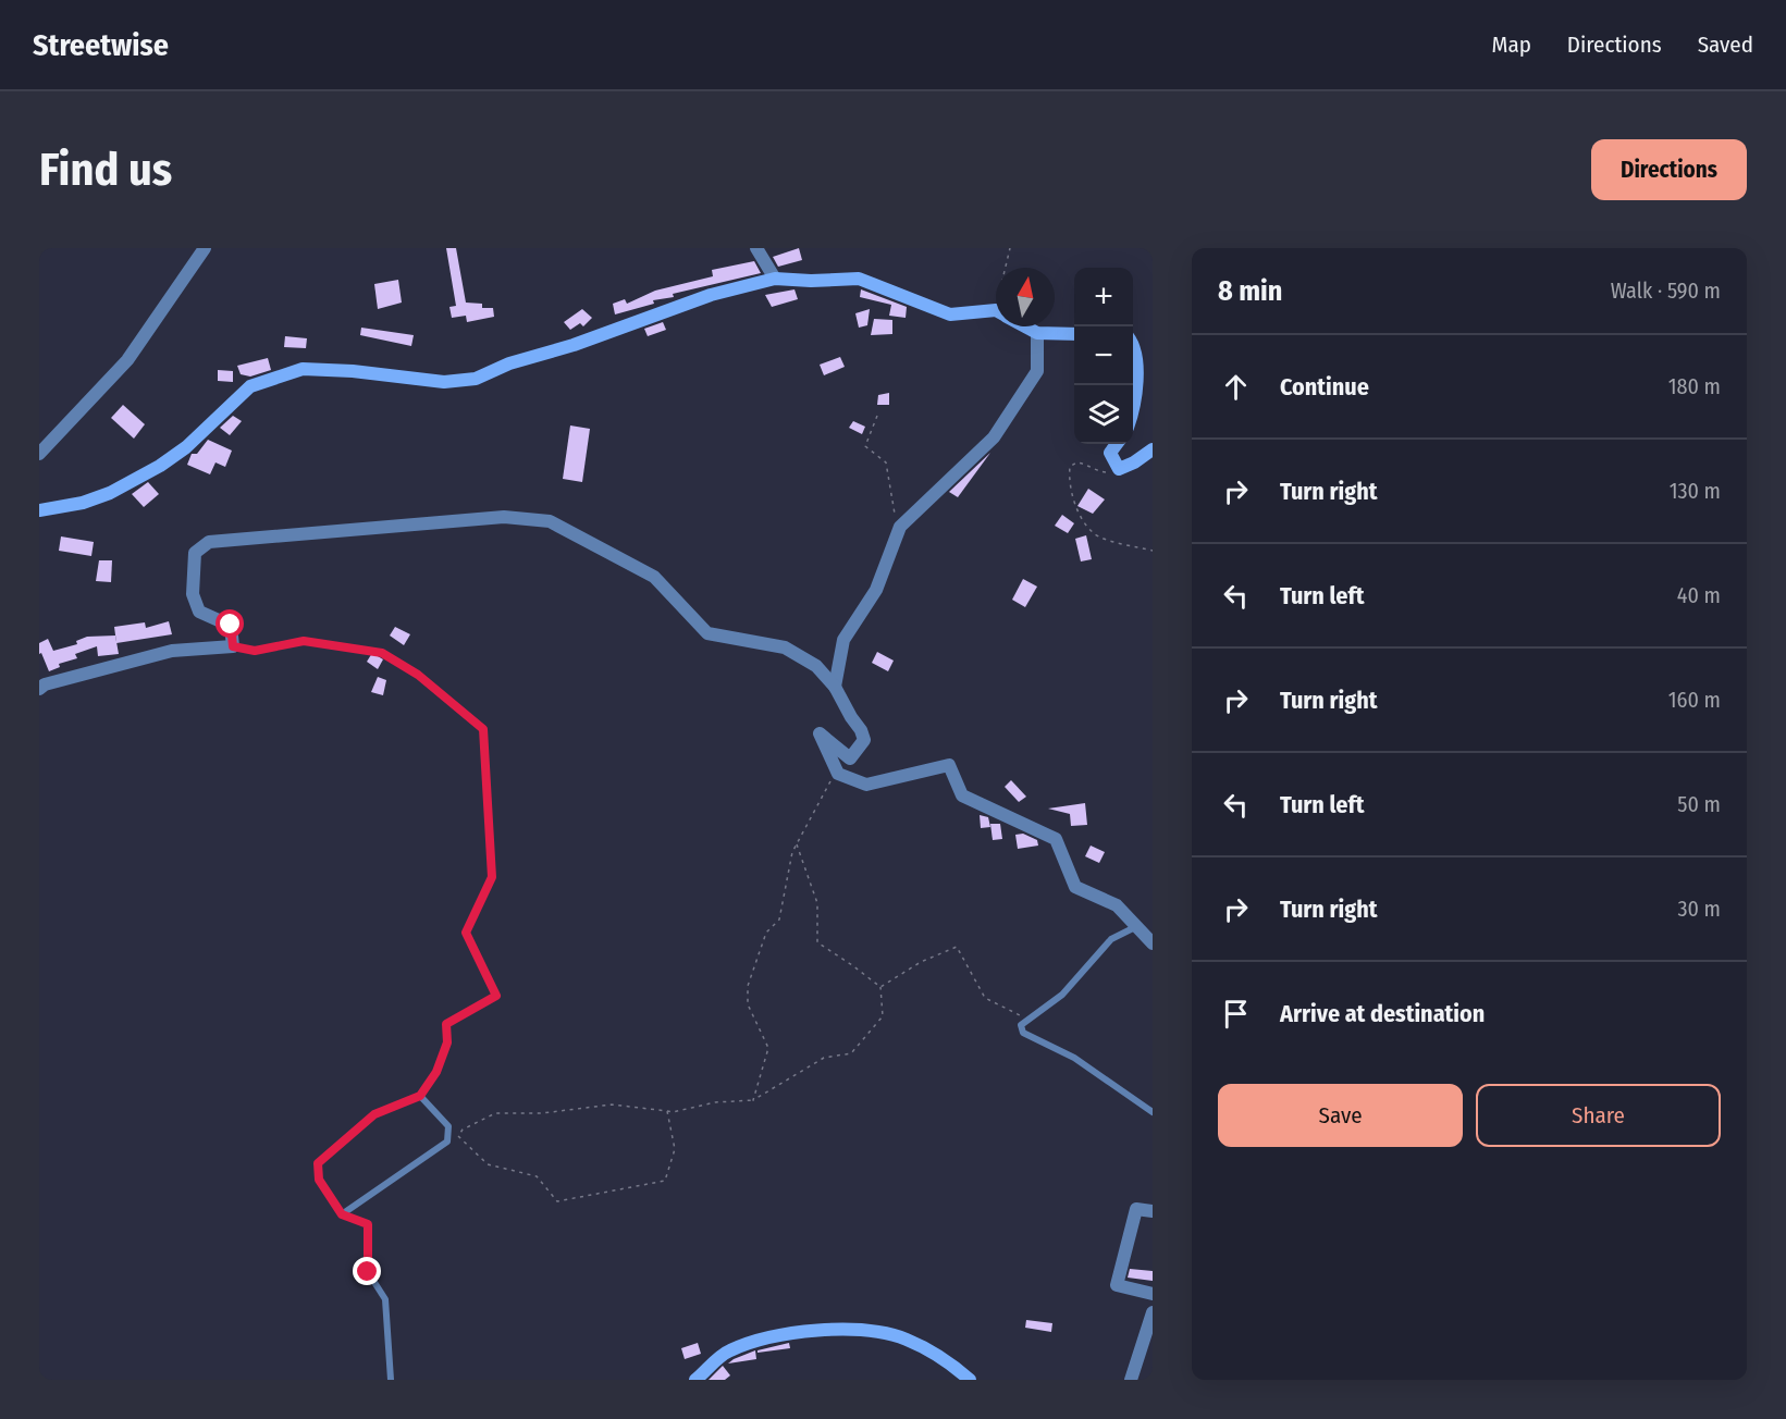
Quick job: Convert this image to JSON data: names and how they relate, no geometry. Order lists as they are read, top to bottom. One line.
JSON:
{"north":"top","page":{"header":"Streetwise","nav":["Map","Directions","Saved"],"buttons":["Directions",["Save","Share"]],"title":"Find us","heading":["8 min","Walk · 590 m"],"map_buttons":["+","−"],"list":[["Continue","180 m"],["Turn right","130 m"],["Turn left","40 m"],["Turn right","160 m"],["Turn left","50 m"],["Turn right","30 m"],"Arrive at destination"]}}
